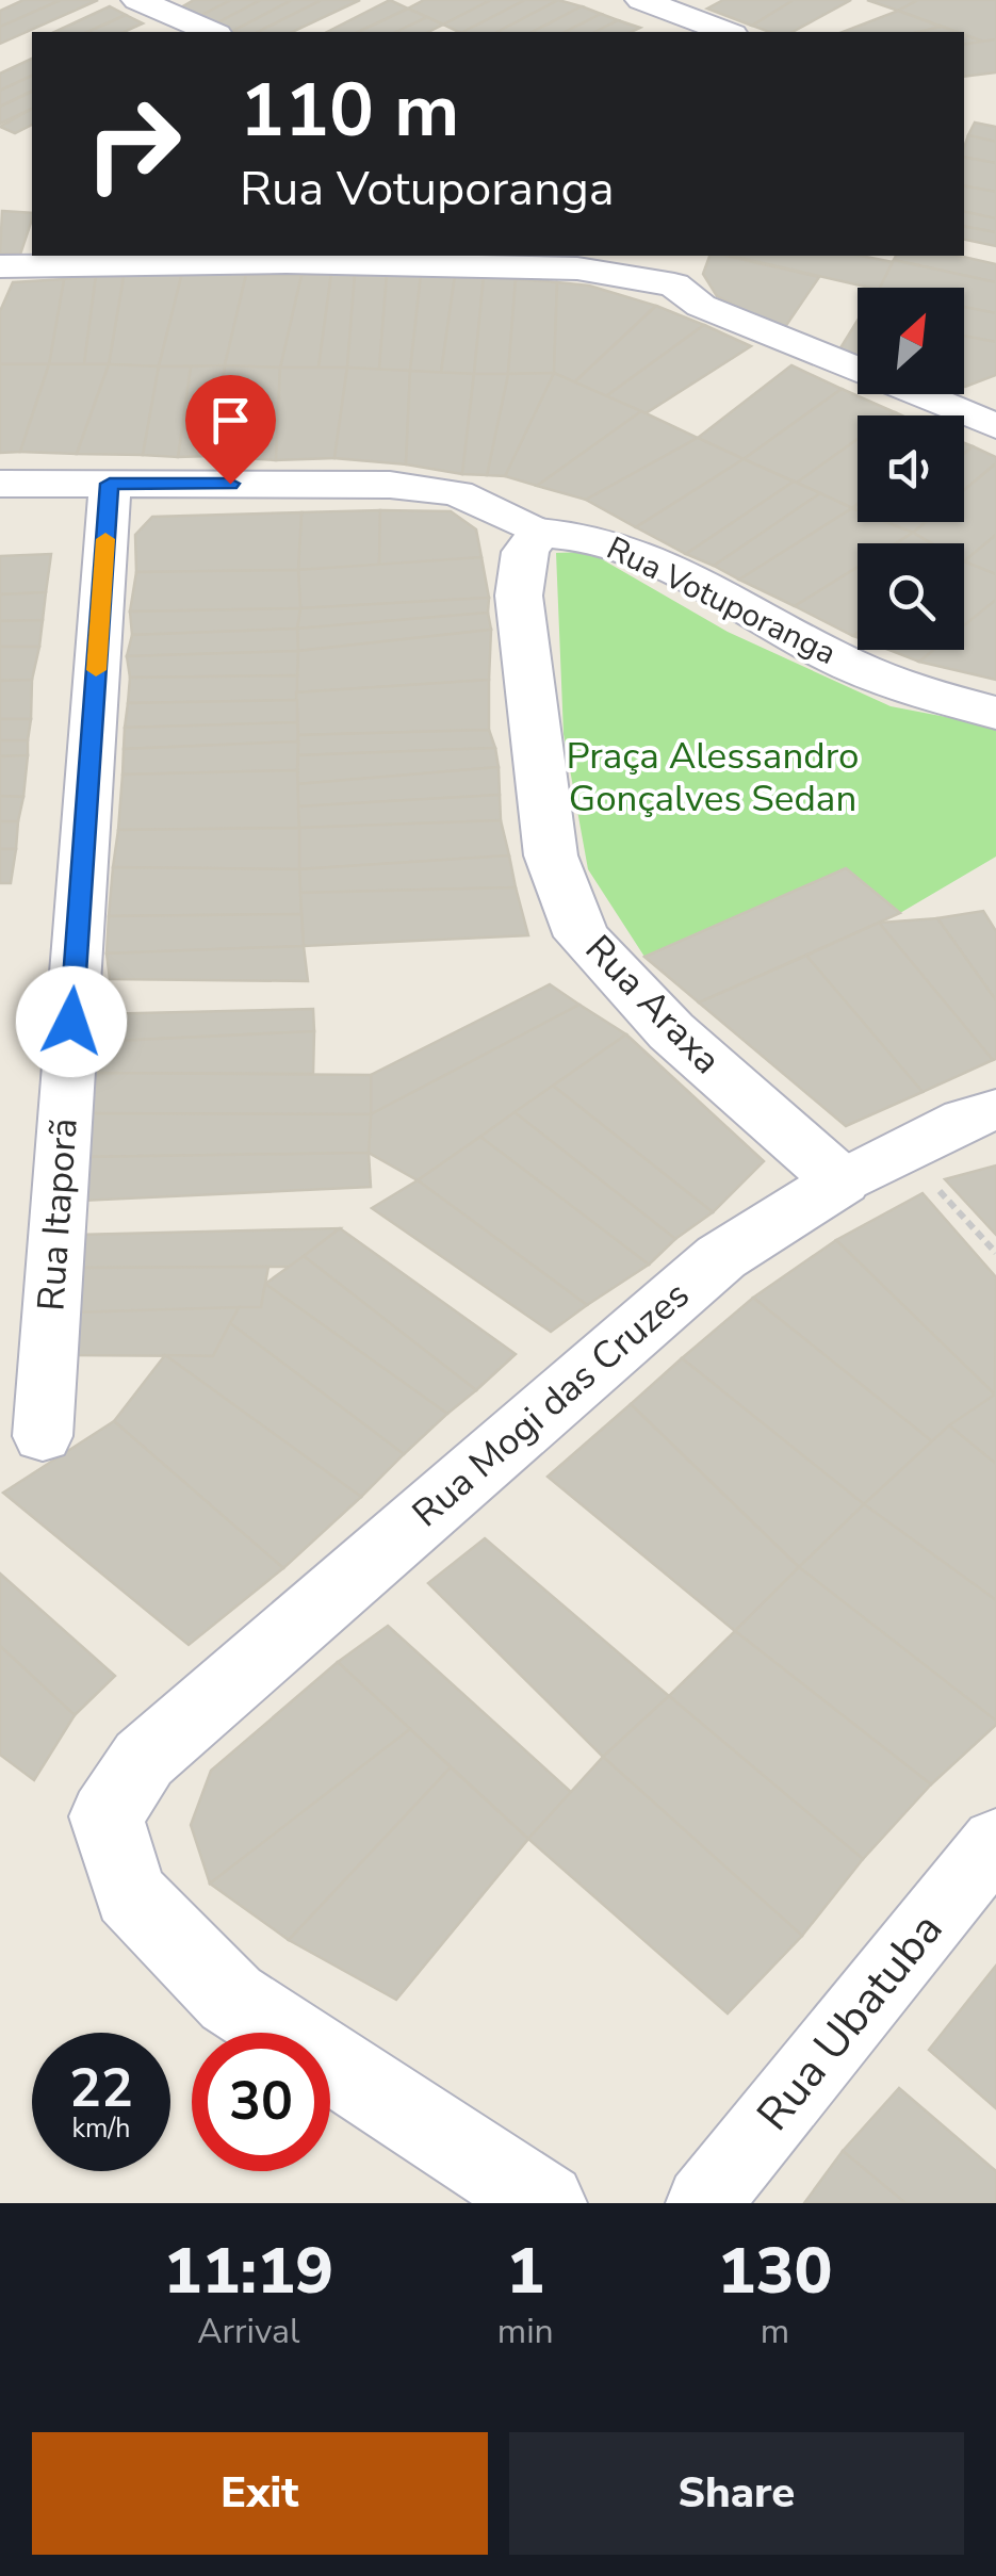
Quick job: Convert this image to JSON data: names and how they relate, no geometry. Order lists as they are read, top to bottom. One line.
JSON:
{"streets":{"street":["Rua Votuporanga","Rua Araxa","Rua Itaporã","Rua Mogi das Cruzes","Rua Ubatuba"]},"crossings":[["Rua Votuporanga","Rua Araxa"],["Rua Votuporanga","Rua Itaporã"],["Rua Araxa","Rua Mogi das Cruzes"]],"parks":["Praça Alessandro Gonçalves Sedan"],"north":"top right","page":{"turn":["110 m","Rua Votuporanga"],"speed":"22 km/h","limit":"30","eta":["11:19","Arrival","1","min","130","m"],"buttons":["Exit","Share"]}}
